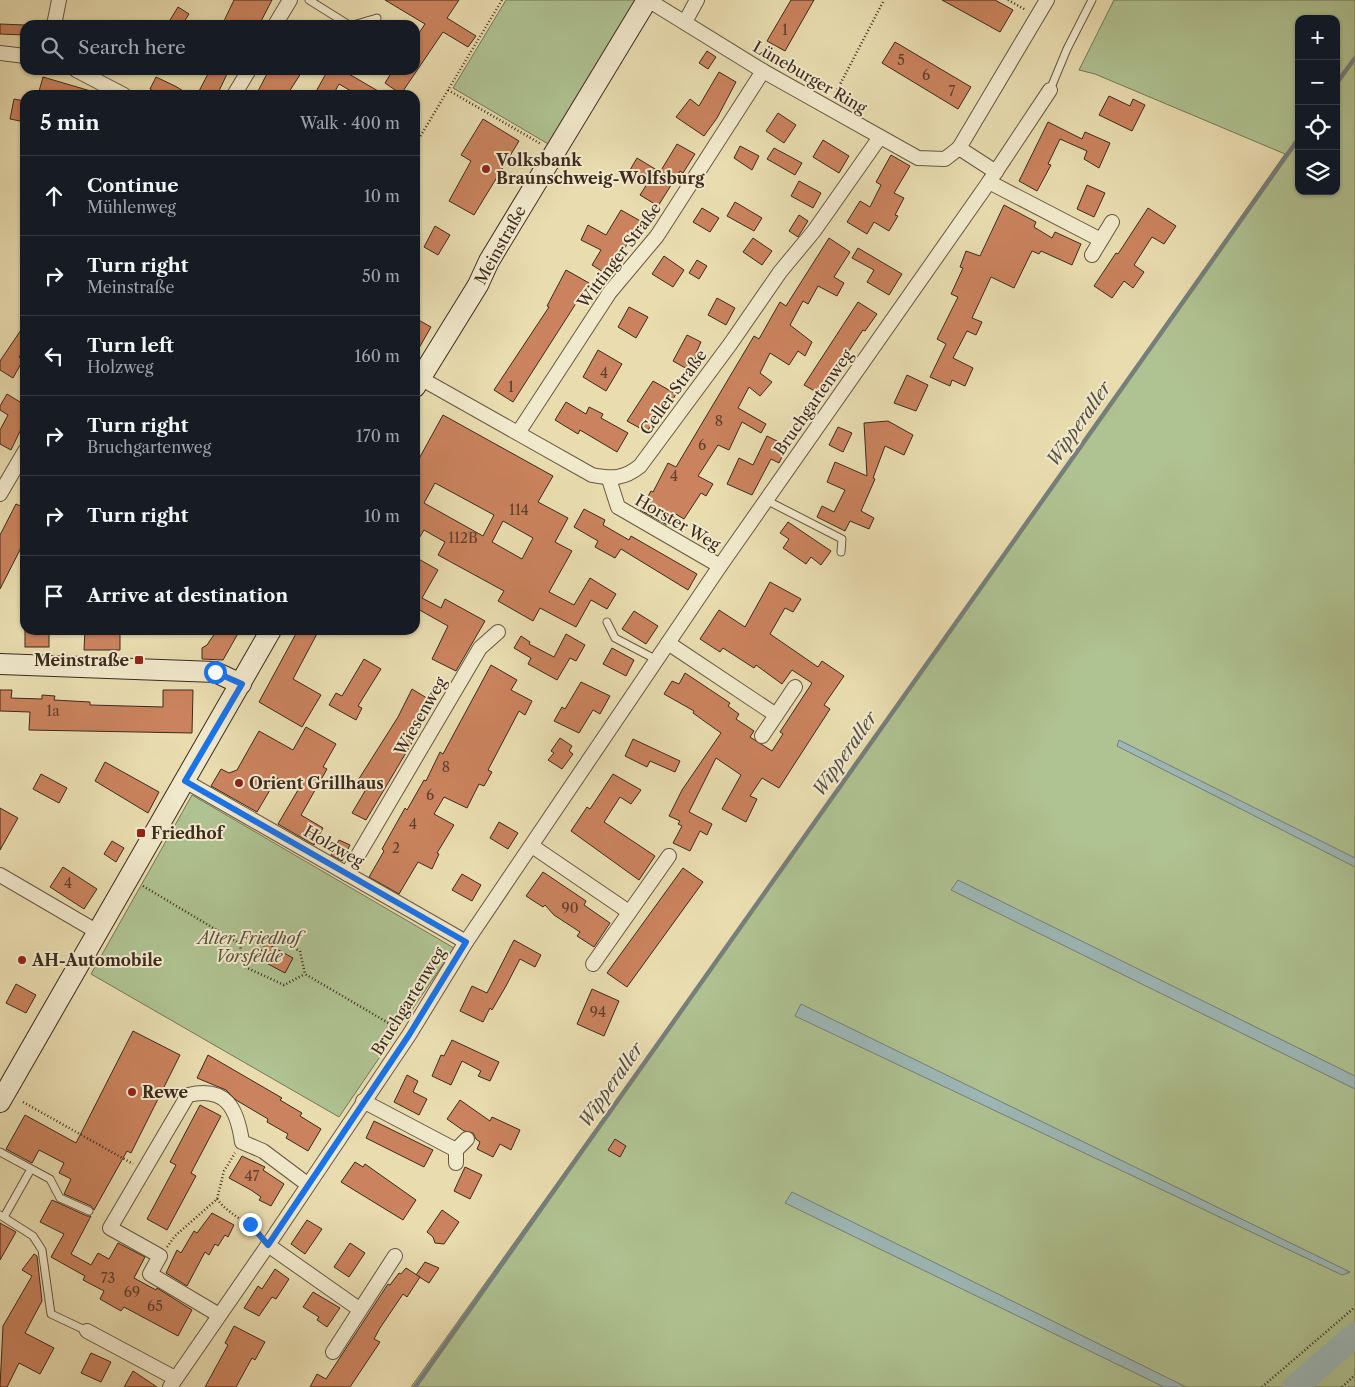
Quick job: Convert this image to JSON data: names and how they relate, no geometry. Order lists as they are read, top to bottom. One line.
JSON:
{"streets":{"street":["Lüneburger Ring","Meinstraße","Wittinger Straße","Celler Straße","Bruchgartenweg","Horster Weg","Wiesenweg","Holzweg"]},"crossings":[["Lüneburger Ring","Meinstraße"],["Lüneburger Ring","Wittinger Straße"],["Lüneburger Ring","Celler Straße"],["Celler Straße","Horster Weg"],["Bruchgartenweg","Horster Weg"],["Bruchgartenweg","Holzweg"],["Wiesenweg","Holzweg"]],"water":["Wipperaller"],"parks":["Alter Friedhof Vorsfelde"],"places":{"other":["Volksbank Braunschweig-Wolfsburg","Orient Grillhaus","AH-Automobile","Rewe"],"transit":["Meinstraße","Friedhof"]},"house_numbers":["1","5","6","7","4","1","8","6","4","114","112B","1a","8","6","4","2","4","90","94","47","73","69","65"],"page":{"map_buttons":["+","−"],"search":"Search here","heading":["5 min","Walk · 400 m"],"list":[["Continue","Mühlenweg","10 m"],["Turn right","Meinstraße","50 m"],["Turn left","Holzweg","160 m"],["Turn right","Bruchgartenweg","170 m"],["Turn right","10 m"],"Arrive at destination"]}}
